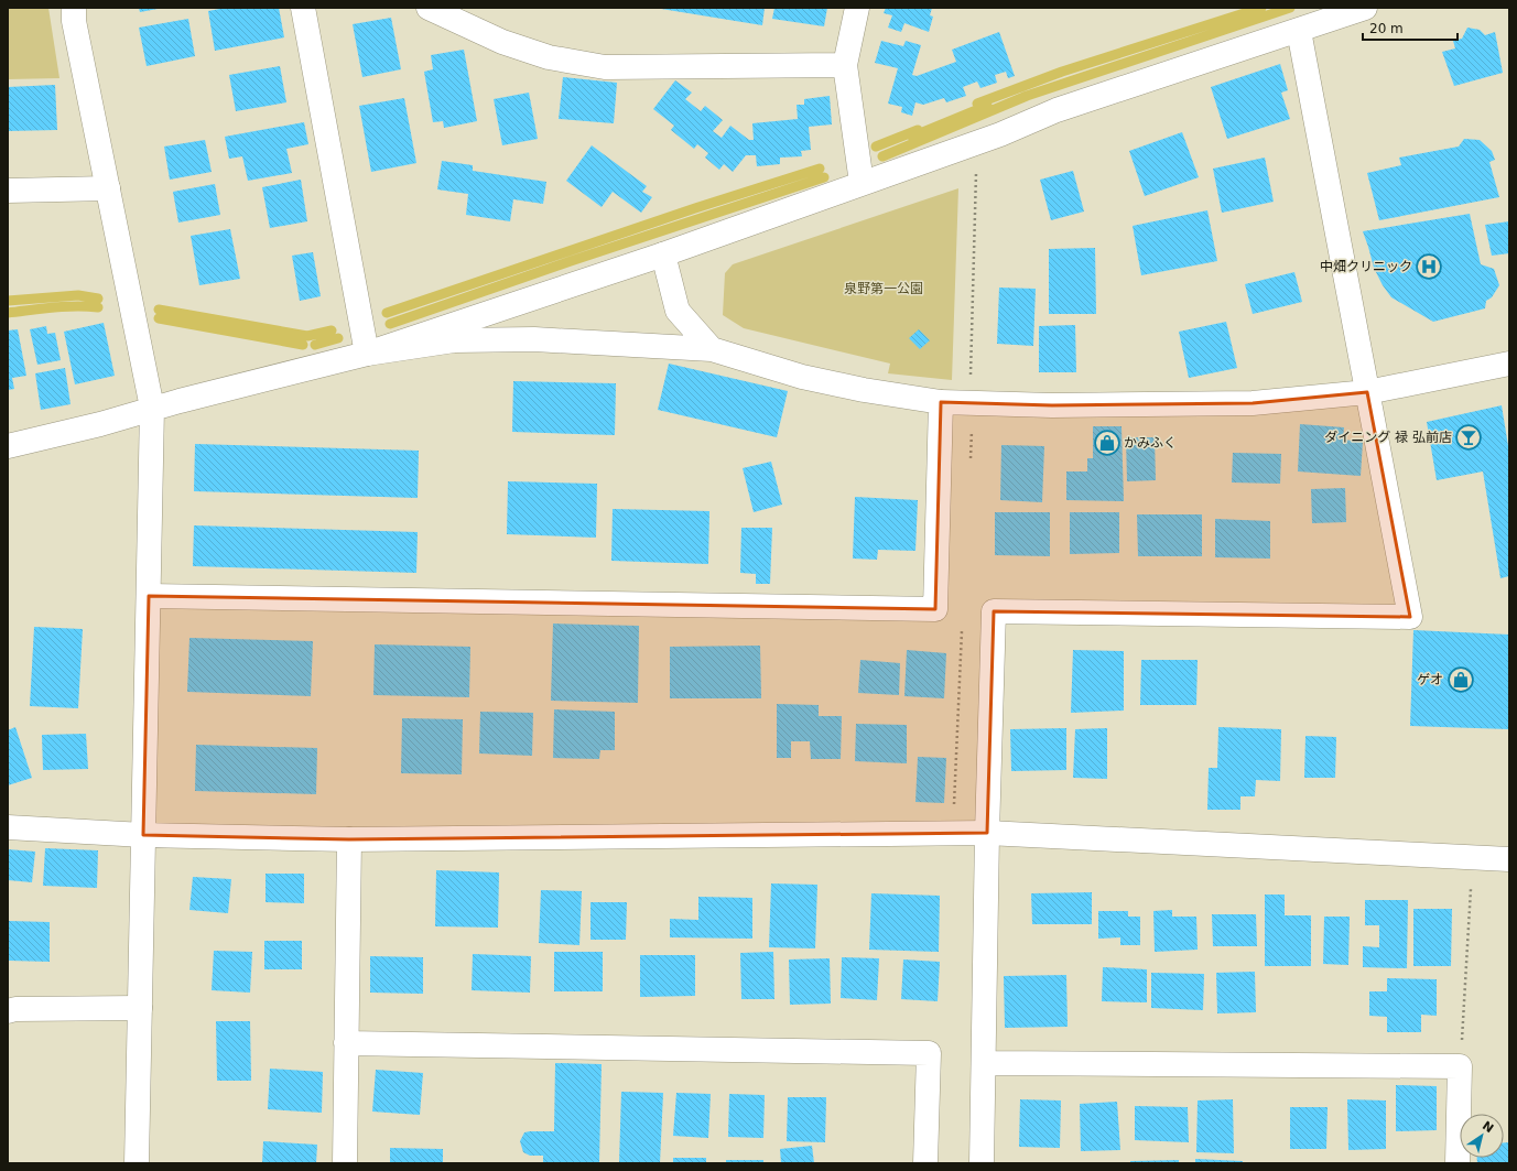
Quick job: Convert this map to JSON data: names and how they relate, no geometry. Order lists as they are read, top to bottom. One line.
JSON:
{"parks":["泉野第一公園"],"places":{"hospital":["中畑クリニック"],"bar":["ダイニング 禄 弘前店"],"shop":["かみふく","ゲオ"]},"scale_bar":"20 m","north":"top right"}
